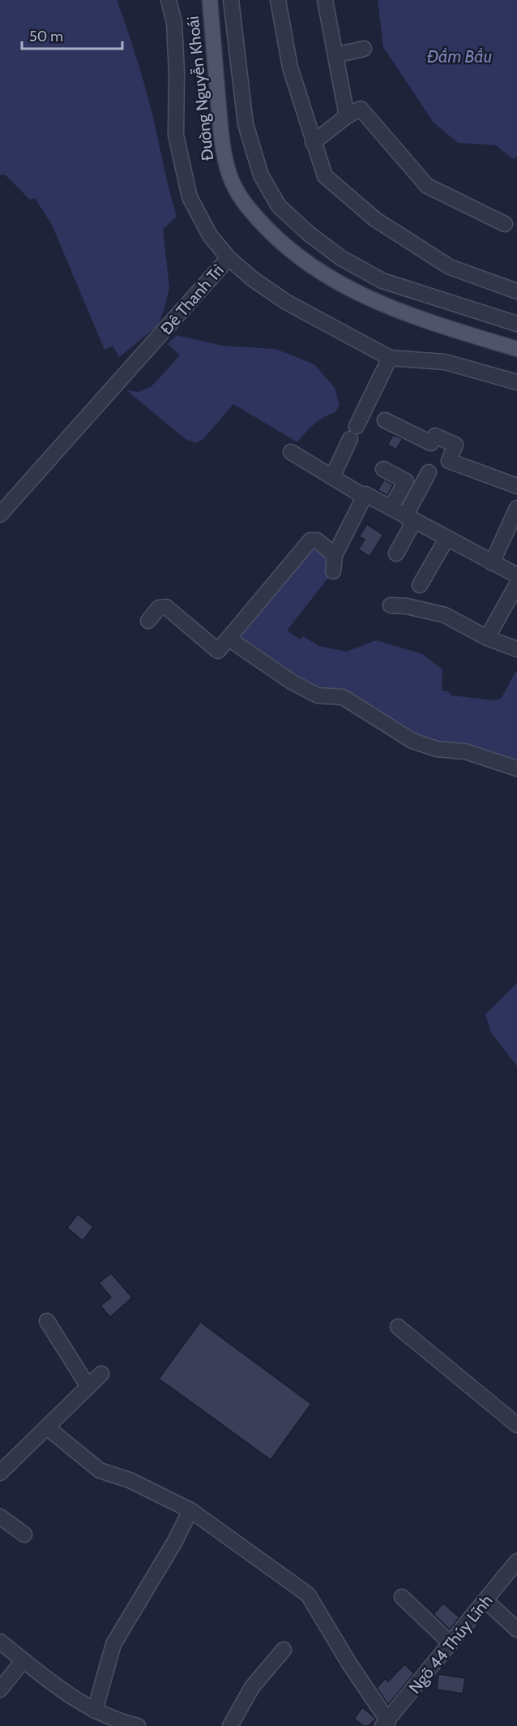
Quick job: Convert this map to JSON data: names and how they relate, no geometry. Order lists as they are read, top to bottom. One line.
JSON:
{"streets":{"main road":["Đường Nguyễn Khoái"],"street":["Đê Thanh Trì","Ngõ 44 Thúy Lĩnh"]},"water":["Đầm Bầu"],"scale_bar":"50 m"}
